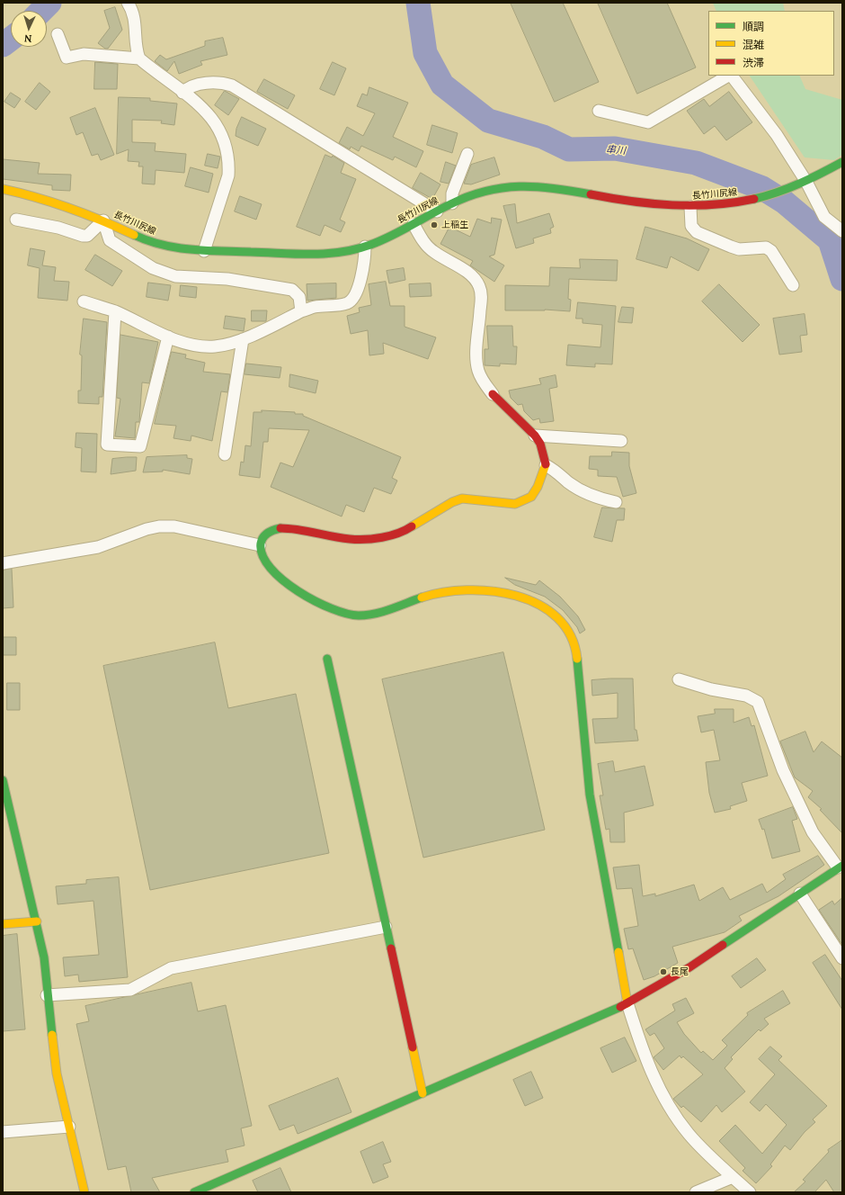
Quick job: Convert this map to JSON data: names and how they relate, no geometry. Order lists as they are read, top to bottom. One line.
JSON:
{"streets":{"street":["長竹川尻線"]},"water":["串川"],"places":["上稲生","長尾"],"legend":["順調","混雑","渋滞"],"north":"bottom"}
